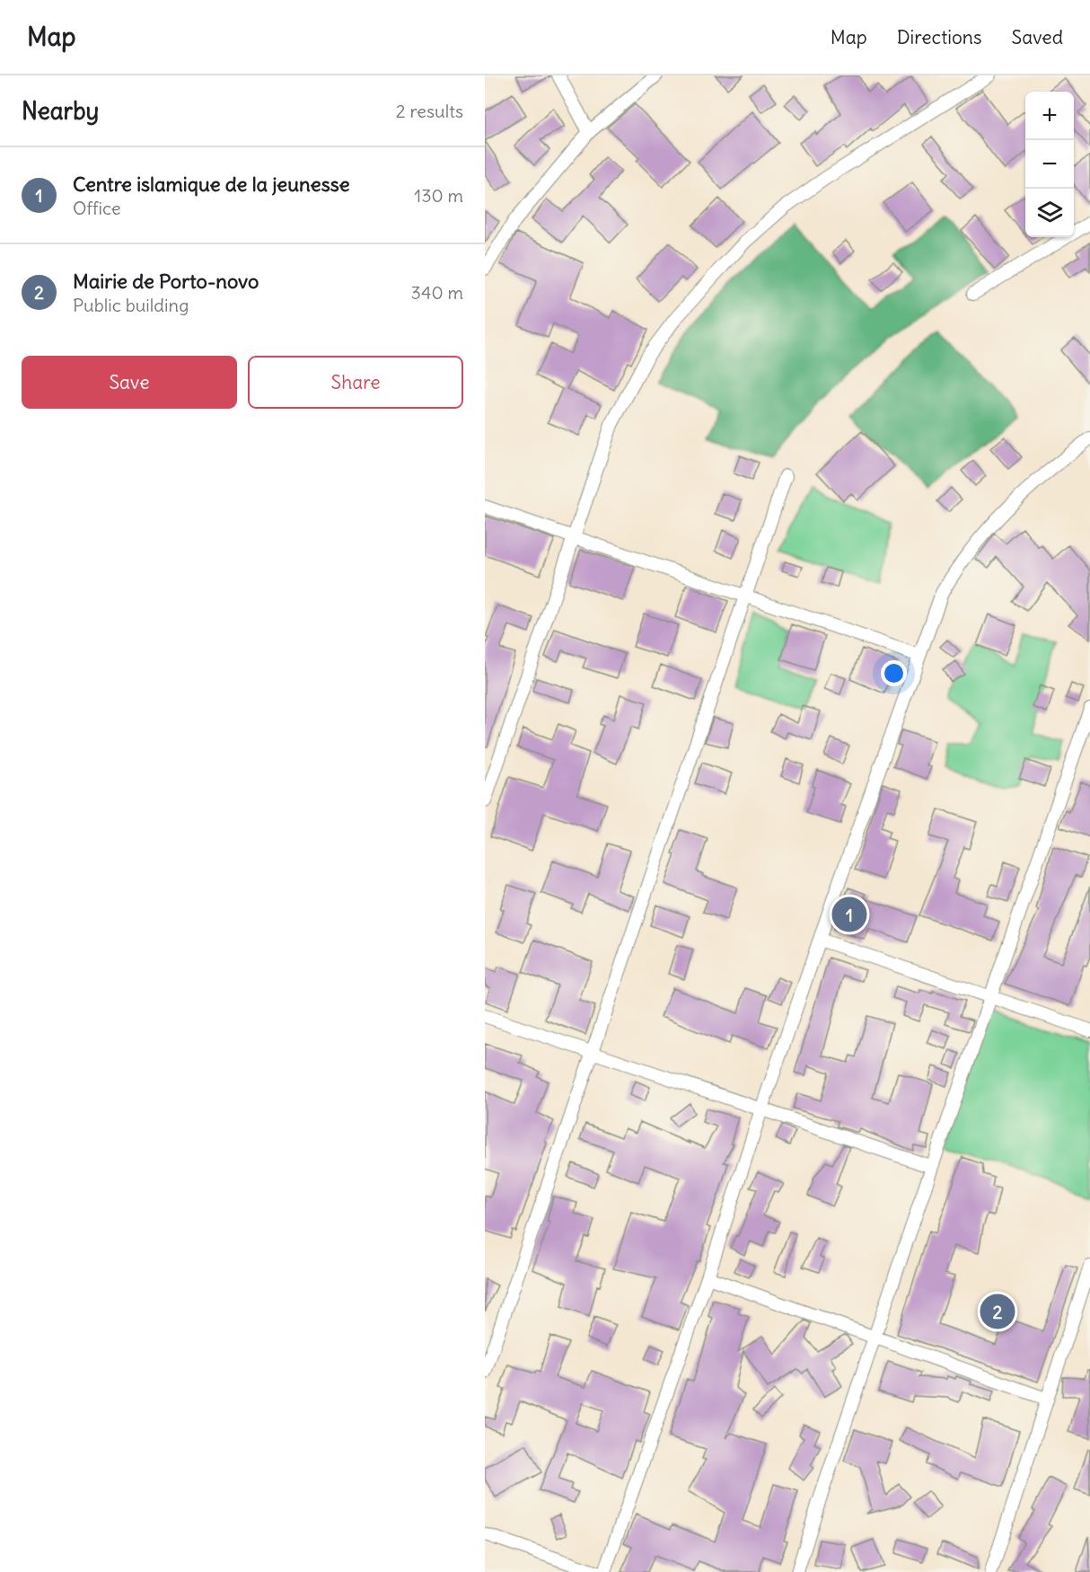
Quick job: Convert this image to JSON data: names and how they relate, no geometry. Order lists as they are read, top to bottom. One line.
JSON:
{"page":{"header":"Map","nav":["Map","Directions","Saved"],"heading":["Nearby","2 results"],"map_buttons":["+","−"],"list":[{"mark":"1","name":"Centre islamique de la jeunesse","note":"Office","value":"130 m"},{"mark":"2","name":"Mairie de Porto-novo","note":"Public building","value":"340 m"}],"buttons":["Save","Share"],"pins":["1","2"]}}
